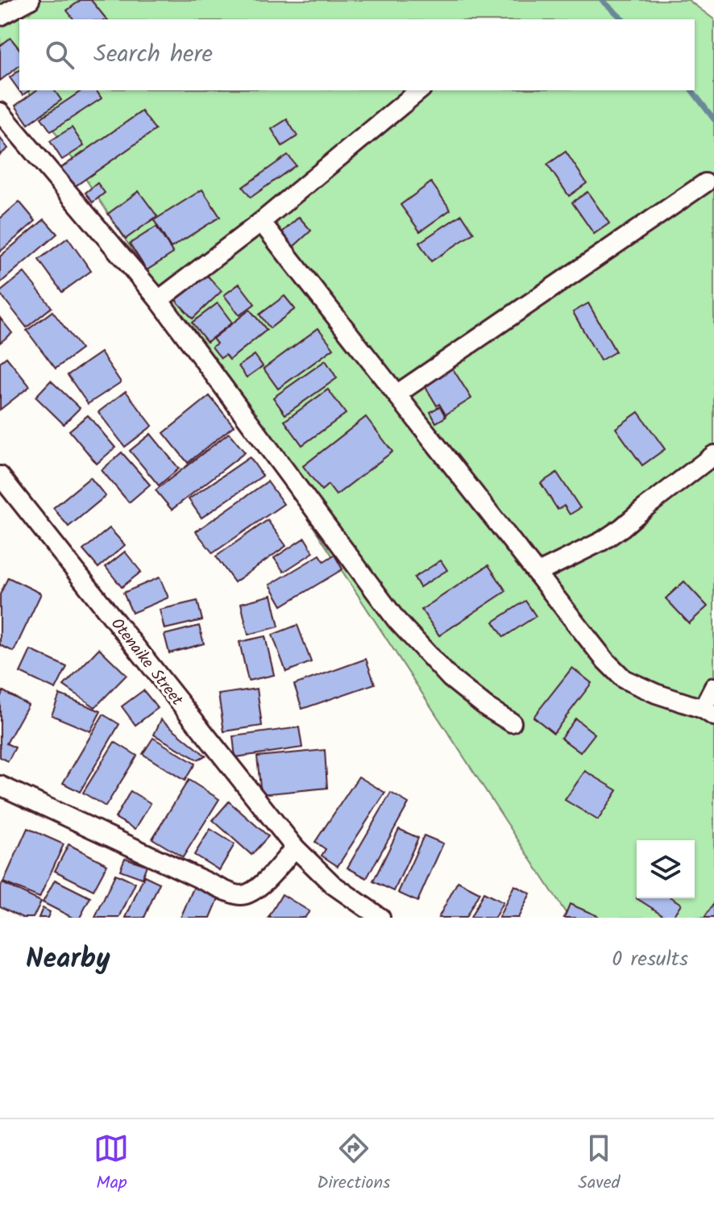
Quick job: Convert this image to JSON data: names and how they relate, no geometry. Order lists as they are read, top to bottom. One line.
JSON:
{"streets":{"street":["Otenaike Street"]},"page":{"search":"Search here","heading":["Nearby","0 results"],"nav":["Map","Directions","Saved"]}}
